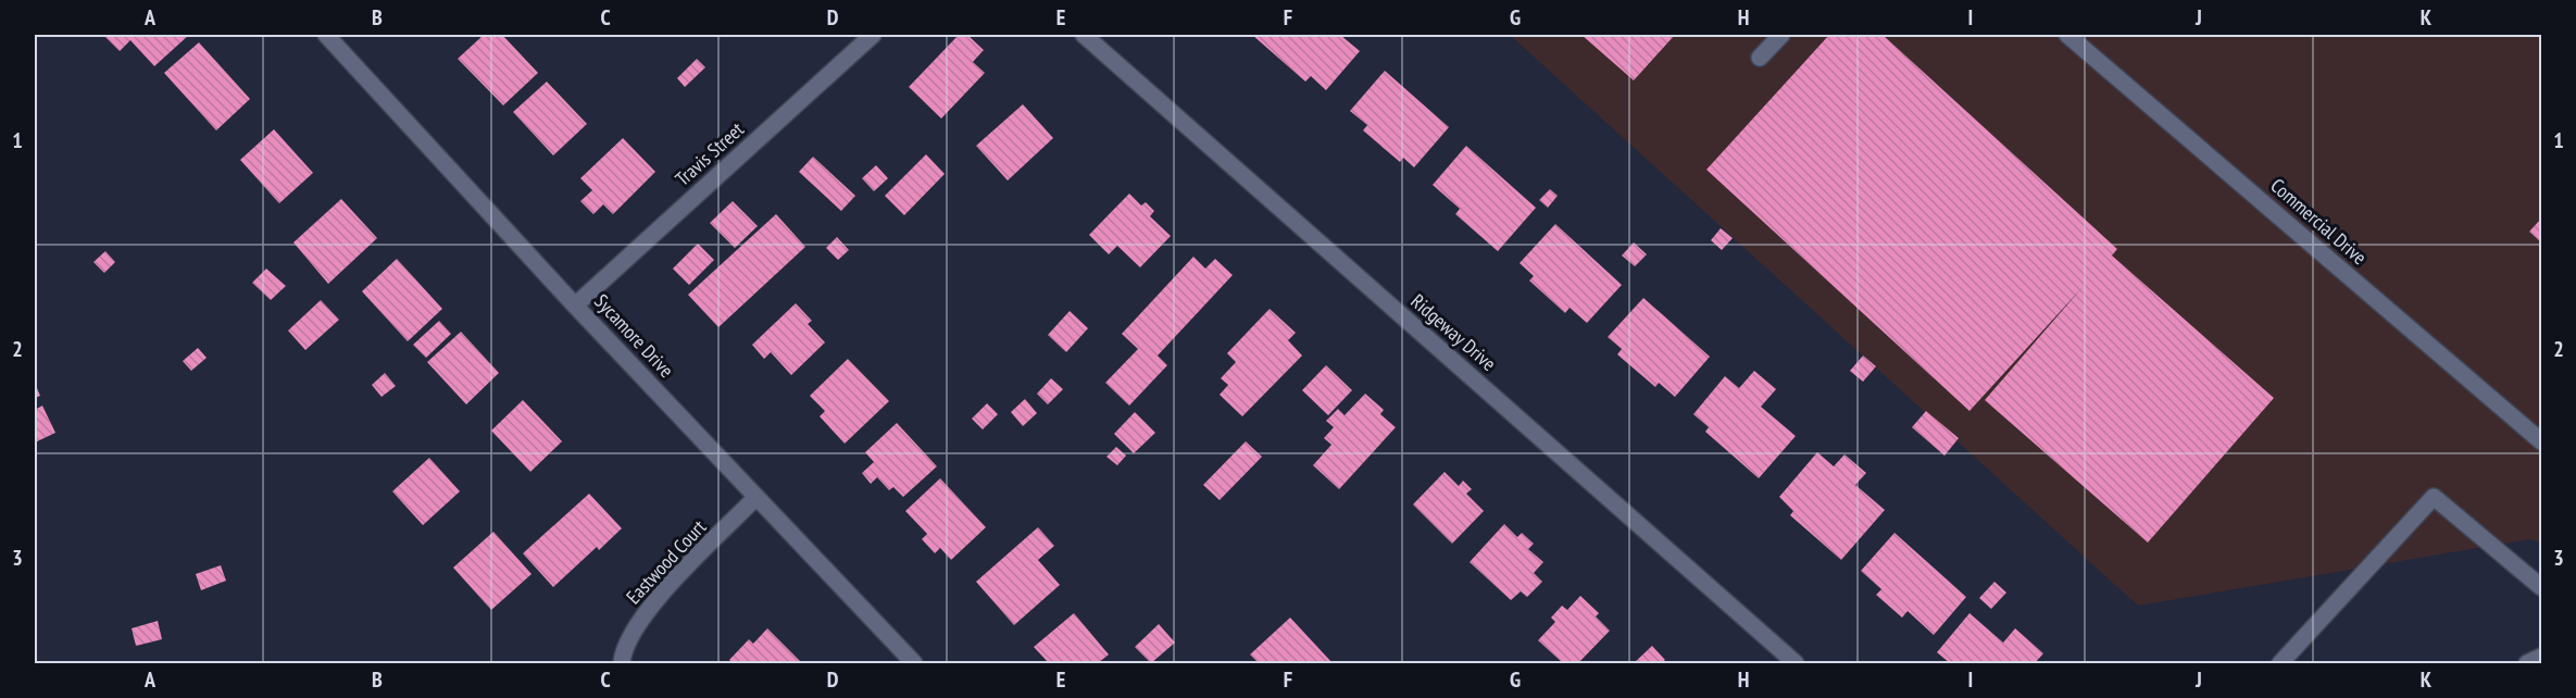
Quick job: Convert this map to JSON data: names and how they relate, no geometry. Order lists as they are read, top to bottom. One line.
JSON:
{"streets":{"street":["Travis Street","Commercial Drive","Ridgeway Drive","Sycamore Drive","Eastwood Court"]},"crossings":[["Travis Street","Sycamore Drive"],["Sycamore Drive","Eastwood Court"]],"grid":{"columns":["A","B","C","D","E","F","G","H","I","J","K"],"rows":["1","2","3"]}}
